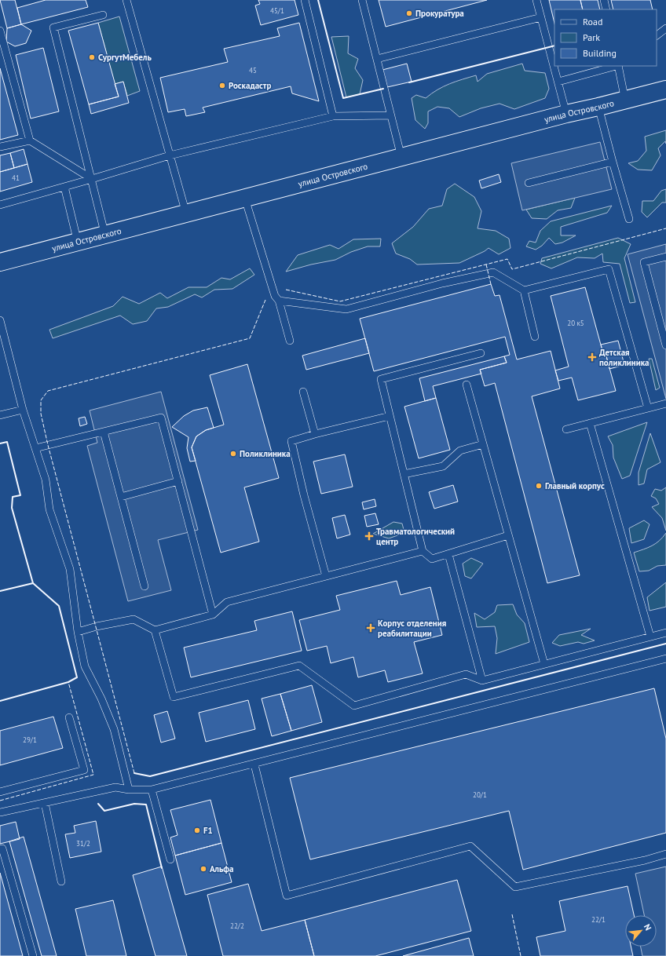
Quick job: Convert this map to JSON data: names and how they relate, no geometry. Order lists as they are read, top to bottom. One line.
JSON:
{"streets":{"main road":["улица Островского"]},"places":{"other":["Прокуратура","СургутМебель","Роскадастр","Поликлиника","Главный корпус","F1","Альфа"],"health":["Детская поликлиника","Травматологический центр","Корпус отделения реабилитации"]},"house_numbers":["45/1","45","41","20 к5","29/1","20/1","31/2","22/1","22/2"],"legend":["Road","Park","Building"],"north":"top right"}
